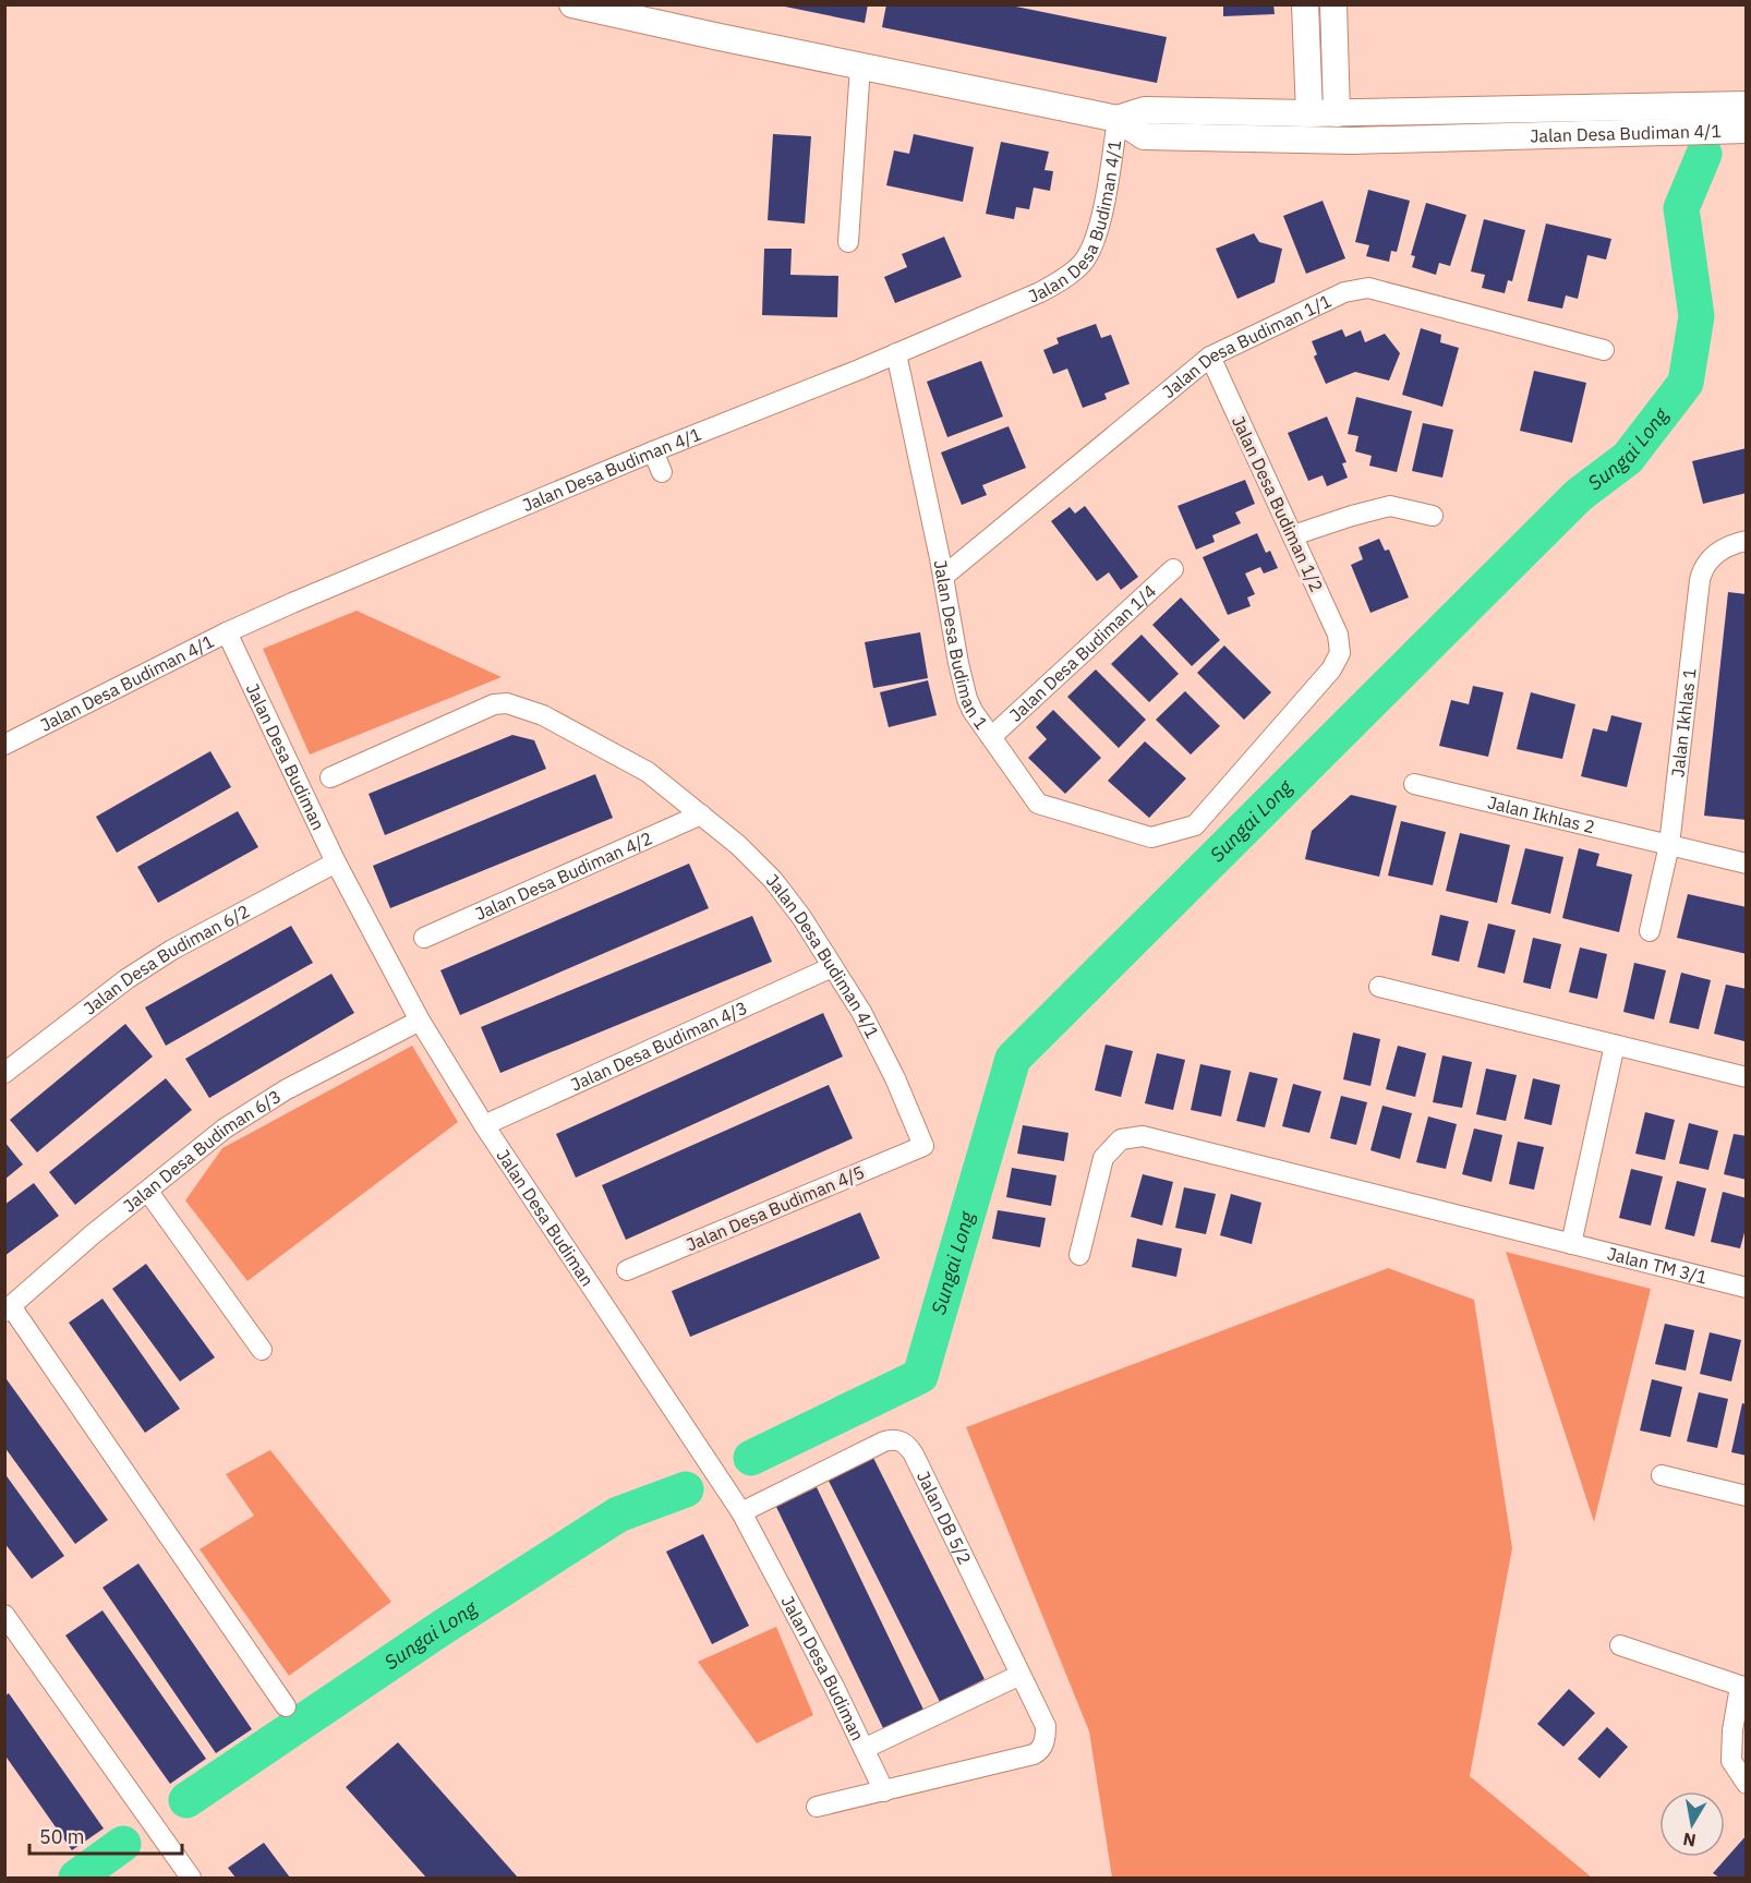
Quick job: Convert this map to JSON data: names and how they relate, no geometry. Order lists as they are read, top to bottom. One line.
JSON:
{"streets":{"street":["Jalan Desa Budiman 4/1","Jalan Desa Budiman 1/1","Jalan Desa Budiman 1/2","Jalan Desa Budiman 1","Jalan Desa Budiman 1/4","Jalan Ikhlas 1","Jalan Desa Budiman","Jalan Ikhlas 2","Jalan Desa Budiman 4/2","Jalan Desa Budiman 6/2","Jalan Desa Budiman 4/3","Jalan Desa Budiman 6/3","Jalan Desa Budiman 4/5","Jalan TM 3/1","Jalan DB 5/2"]},"crossings":[["Jalan Desa Budiman 4/1","Jalan Desa Budiman 1"],["Jalan Desa Budiman 4/1","Jalan Desa Budiman"],["Jalan Desa Budiman 4/1","Jalan Desa Budiman 4/2"],["Jalan Desa Budiman 4/1","Jalan Desa Budiman 4/3"],["Jalan Desa Budiman 4/1","Jalan Desa Budiman 4/5"],["Jalan Desa Budiman 1/1","Jalan Desa Budiman 1/2"],["Jalan Desa Budiman 1/1","Jalan Desa Budiman 1"],["Jalan Desa Budiman 1/2","Jalan Desa Budiman 1"],["Jalan Desa Budiman 1","Jalan Desa Budiman 1/4"],["Jalan Ikhlas 1","Jalan Ikhlas 2"],["Jalan Desa Budiman","Jalan Desa Budiman 6/2"],["Jalan Desa Budiman","Jalan Desa Budiman 4/3"],["Jalan Desa Budiman","Jalan Desa Budiman 6/3"],["Jalan Desa Budiman","Jalan DB 5/2"]],"water":["Sungai Long"],"scale_bar":"50 m","north":"bottom"}
